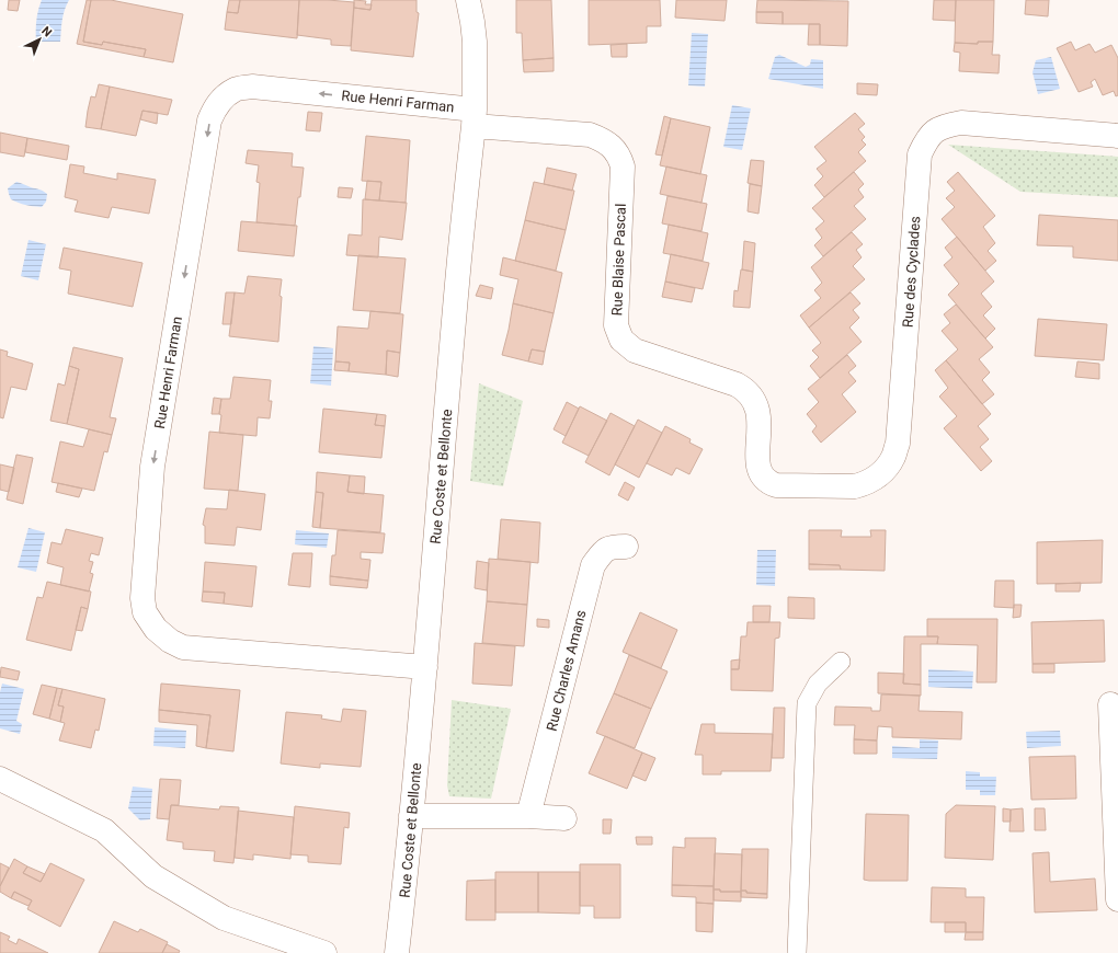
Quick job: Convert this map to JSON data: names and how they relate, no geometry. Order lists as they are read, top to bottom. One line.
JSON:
{"streets":{"street":["Rue Henri Farman","Rue Blaise Pascal","Rue des Cyclades","Rue Coste et Bellonte","Rue Charles Amans"]},"crossings":[["Rue Henri Farman","Rue Blaise Pascal"],["Rue Henri Farman","Rue Coste et Bellonte"],["Rue Blaise Pascal","Rue des Cyclades"],["Rue Blaise Pascal","Rue Coste et Bellonte"]],"north":"top right"}
